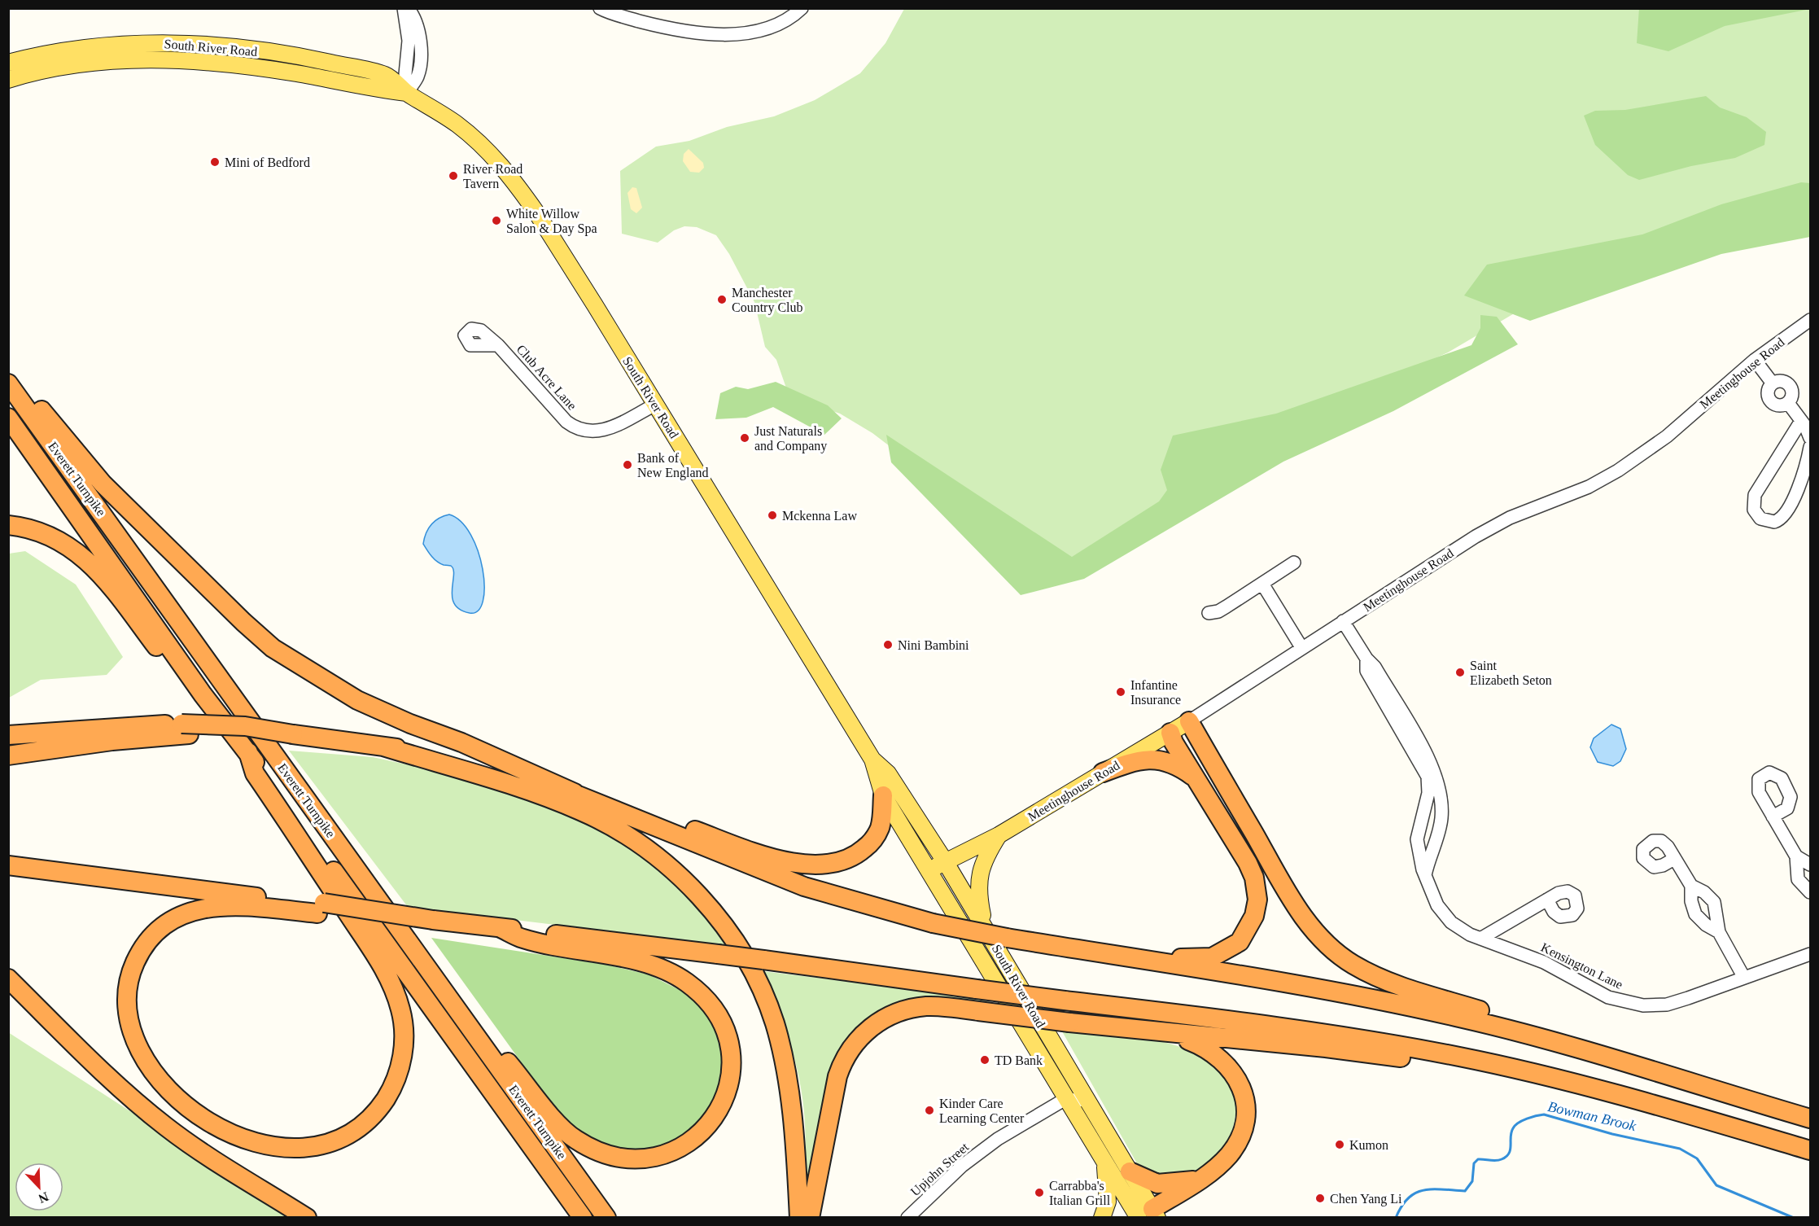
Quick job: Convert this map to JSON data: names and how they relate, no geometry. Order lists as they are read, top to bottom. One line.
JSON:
{"streets":{"highway":["Everett Turnpike"],"main road":["South River Road","Meetinghouse Road"],"street":["Club Acre Lane","Kensington Lane","Upjohn Street"]},"crossings":[["South River Road","Meetinghouse Road"],["South River Road","Club Acre Lane"],["South River Road","Upjohn Street"],["Meetinghouse Road","Kensington Lane"]],"water":["Bowman Brook"],"places":["Mini of Bedford","River Road Tavern","White Willow Salon & Day Spa","Manchester Country Club","Just Naturals and Company","Bank of New England","Mckenna Law","Nini Bambini","Saint Elizabeth Seton","Infantine Insurance","TD Bank","Kinder Care Learning Center","Kumon","Carrabba's Italian Grill","Chen Yang Li"],"north":"bottom right"}
